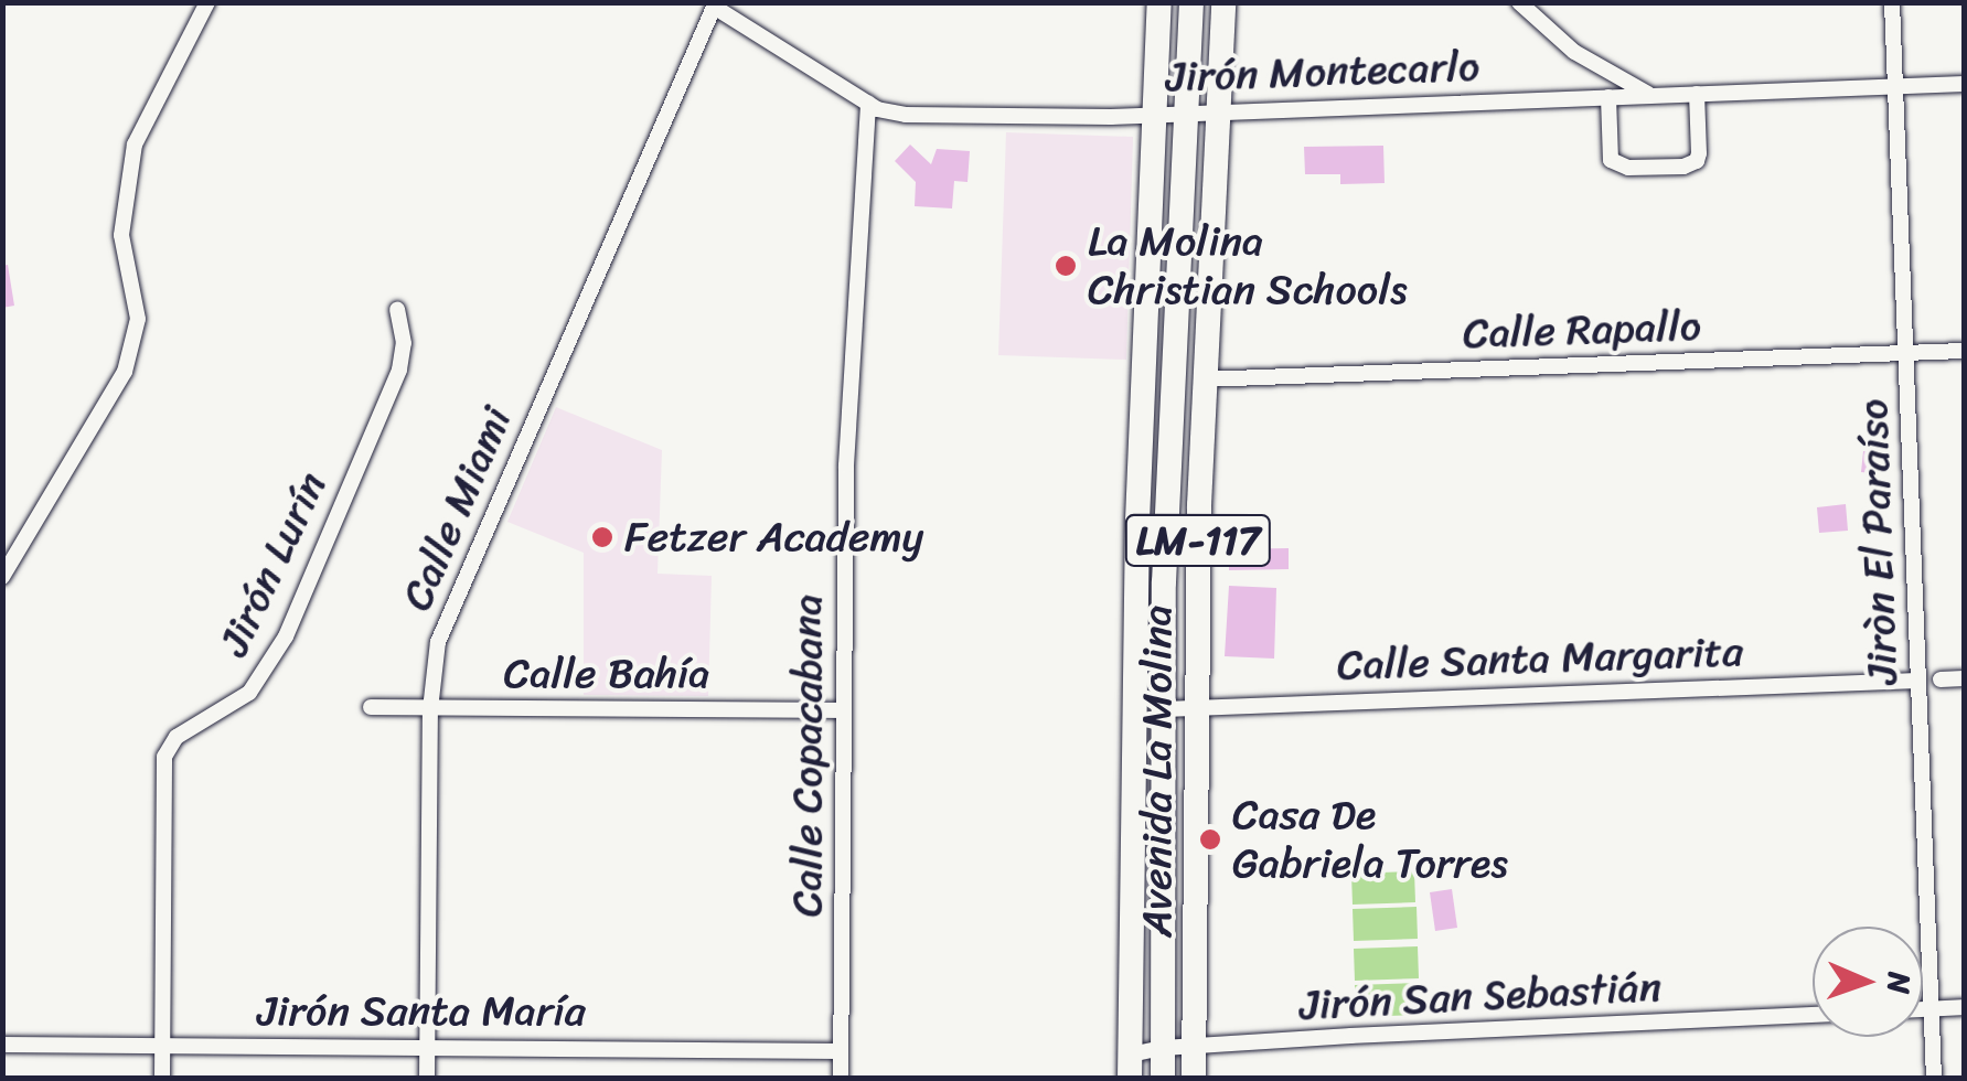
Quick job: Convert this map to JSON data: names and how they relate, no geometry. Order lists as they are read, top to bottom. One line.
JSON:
{"streets":{"main road":["LM-117","Avenida La Molina"],"street":["Jirón Montecarlo","Calle Rapallo","Calle Miami","Jiròn El Paraíso","Jirón Lurín","Calle Santa Margarita","Calle Bahía","Calle Copacabana","Jirón San Sebastián","Jirón Santa María"]},"crossings":[["Jirón Montecarlo","Calle Miami"],["Jirón Montecarlo","Jiròn El Paraíso"],["Jirón Montecarlo","Calle Copacabana"],["Jirón Montecarlo","Avenida La Molina"],["Calle Rapallo","Jiròn El Paraíso"],["Calle Rapallo","Avenida La Molina"],["Calle Miami","Calle Bahía"],["Calle Miami","Jirón Santa María"],["Jiròn El Paraíso","Calle Santa Margarita"],["Jirón Lurín","Jirón Santa María"],["Calle Santa Margarita","Avenida La Molina"],["Calle Bahía","Calle Copacabana"],["Calle Copacabana","Jirón Santa María"],["Avenida La Molina","Jirón San Sebastián"]],"places":["La Molina Christian Schools","Fetzer Academy","Casa De Gabriela Torres"],"north":"right"}
